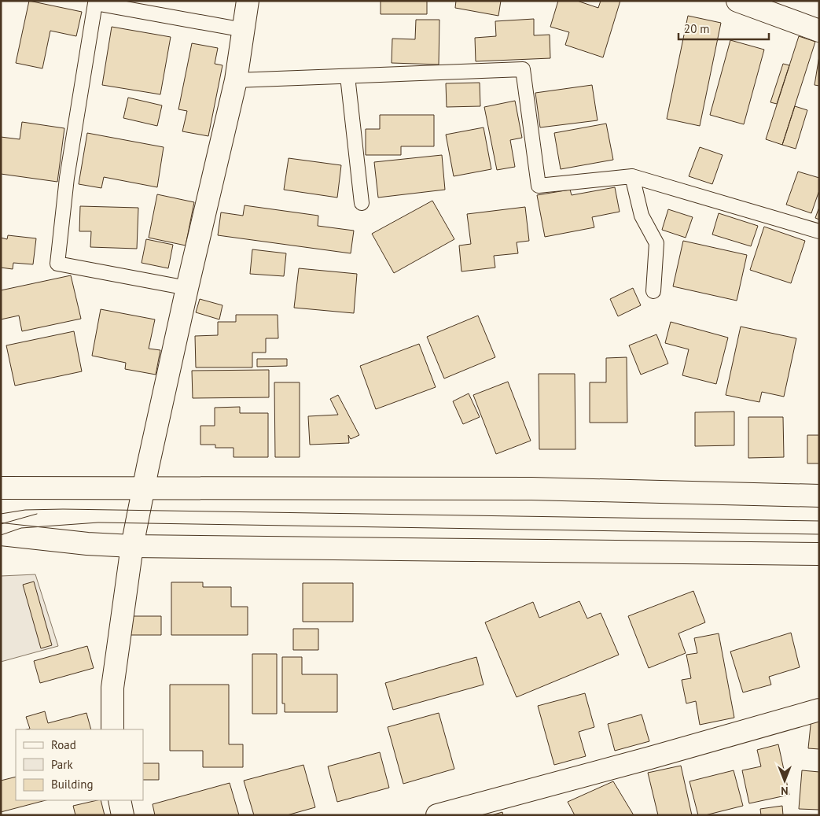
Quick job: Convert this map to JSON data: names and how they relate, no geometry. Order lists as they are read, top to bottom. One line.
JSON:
{"legend":["Road","Park","Building"],"scale_bar":"20 m","north":"bottom"}
